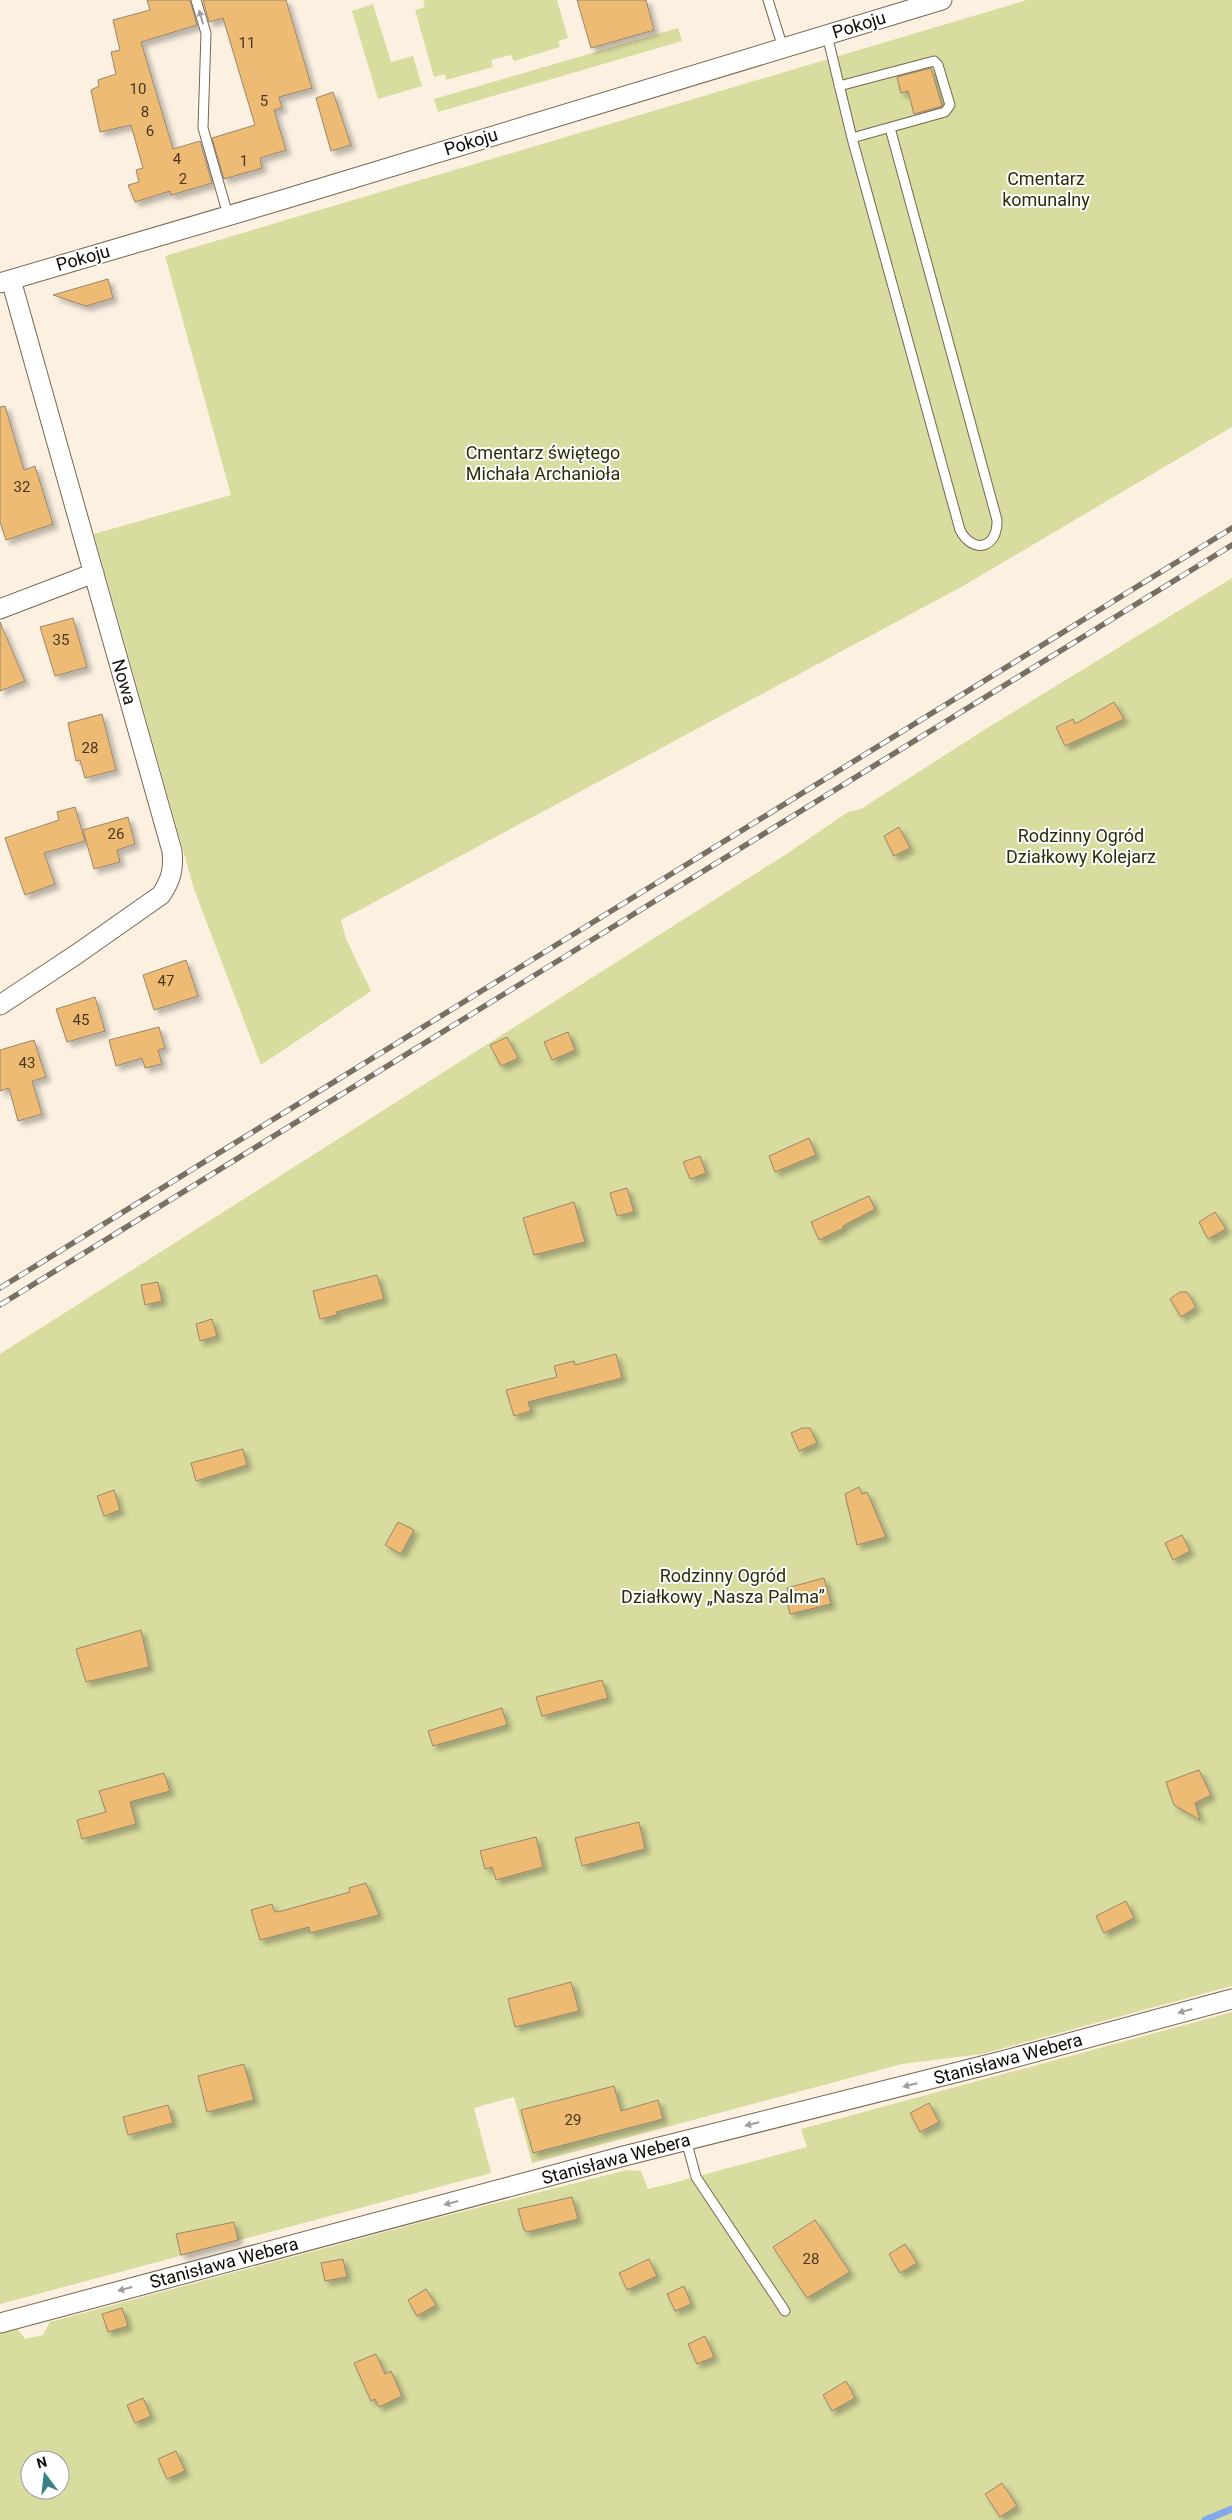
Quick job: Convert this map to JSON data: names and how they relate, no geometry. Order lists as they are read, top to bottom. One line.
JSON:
{"streets":{"street":["Pokoju","Nowa","Stanisława Webera"]},"crossings":[["Pokoju","Nowa"]],"one_way":["Stanisława Webera"],"parks":["Cmentarz komunalny","Cmentarz świętego Michała Archanioła","Rodzinny Ogród Działkowy Kolejarz","Rodzinny Ogród Działkowy „Nasza Palma”"],"house_numbers":["11","10","5","8","6","4","1","2","32","35","28","26","47","45","43","29","28"],"north":"top"}
